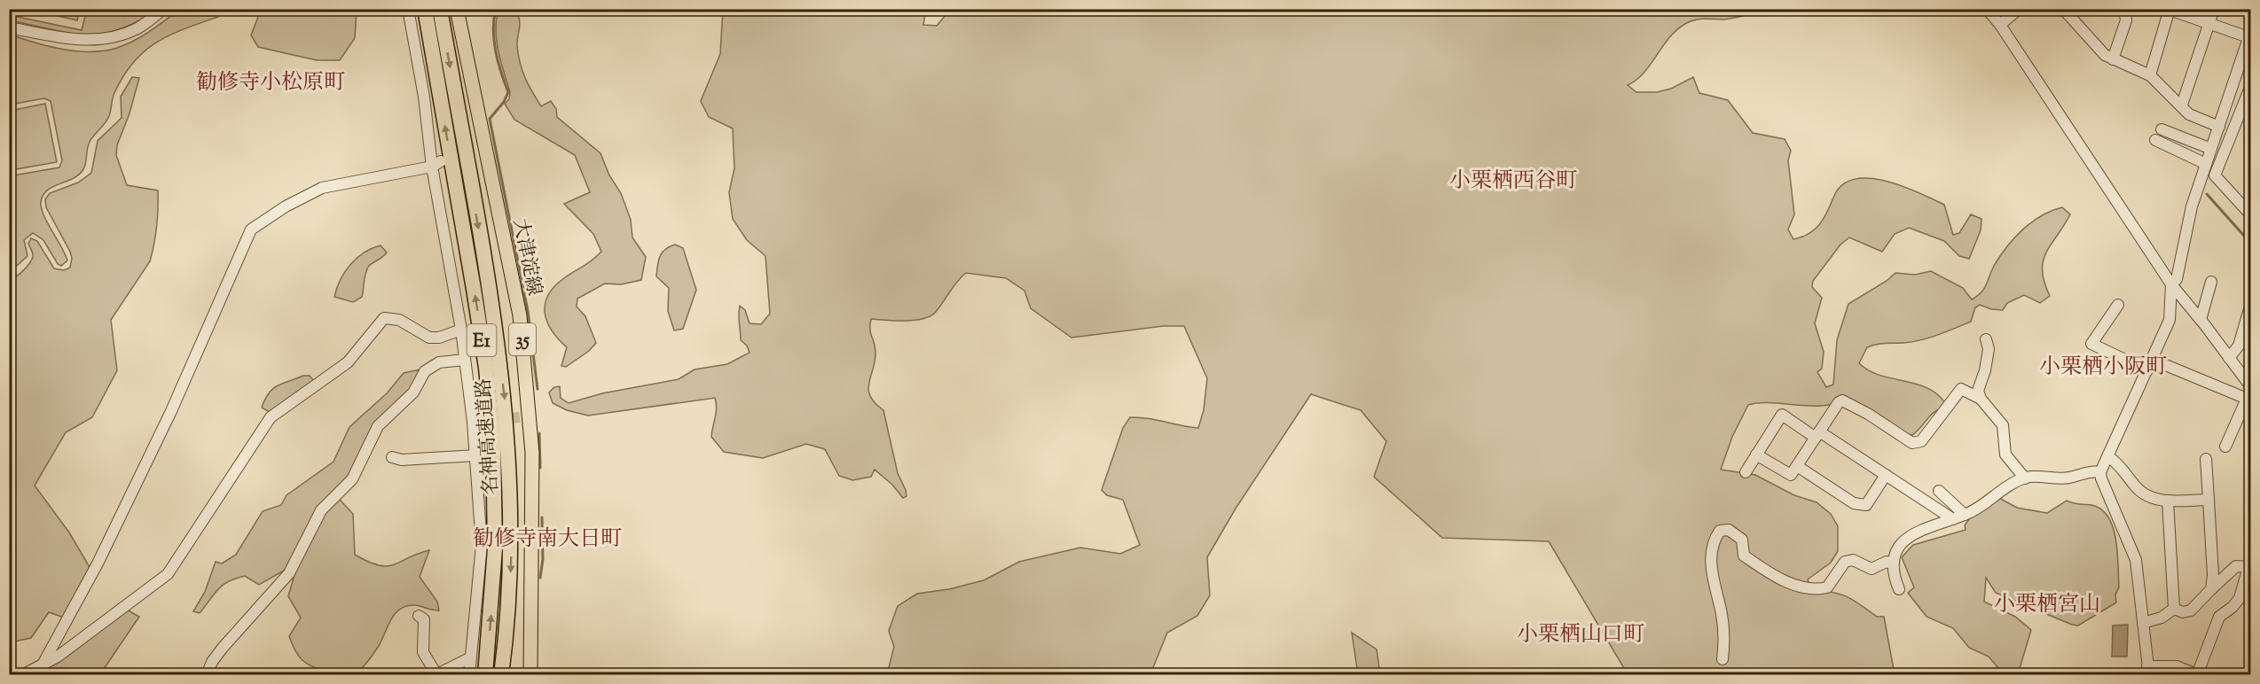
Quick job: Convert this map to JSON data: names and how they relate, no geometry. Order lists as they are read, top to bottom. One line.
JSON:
{"streets":{"highway":["E1","名神高速道路"],"main road":["大津淀線","35"]},"districts":["勧修寺小松原町","小栗栖西谷町","小栗栖小阪町","勧修寺南大日町","小栗栖宮山","小栗栖山口町"]}
